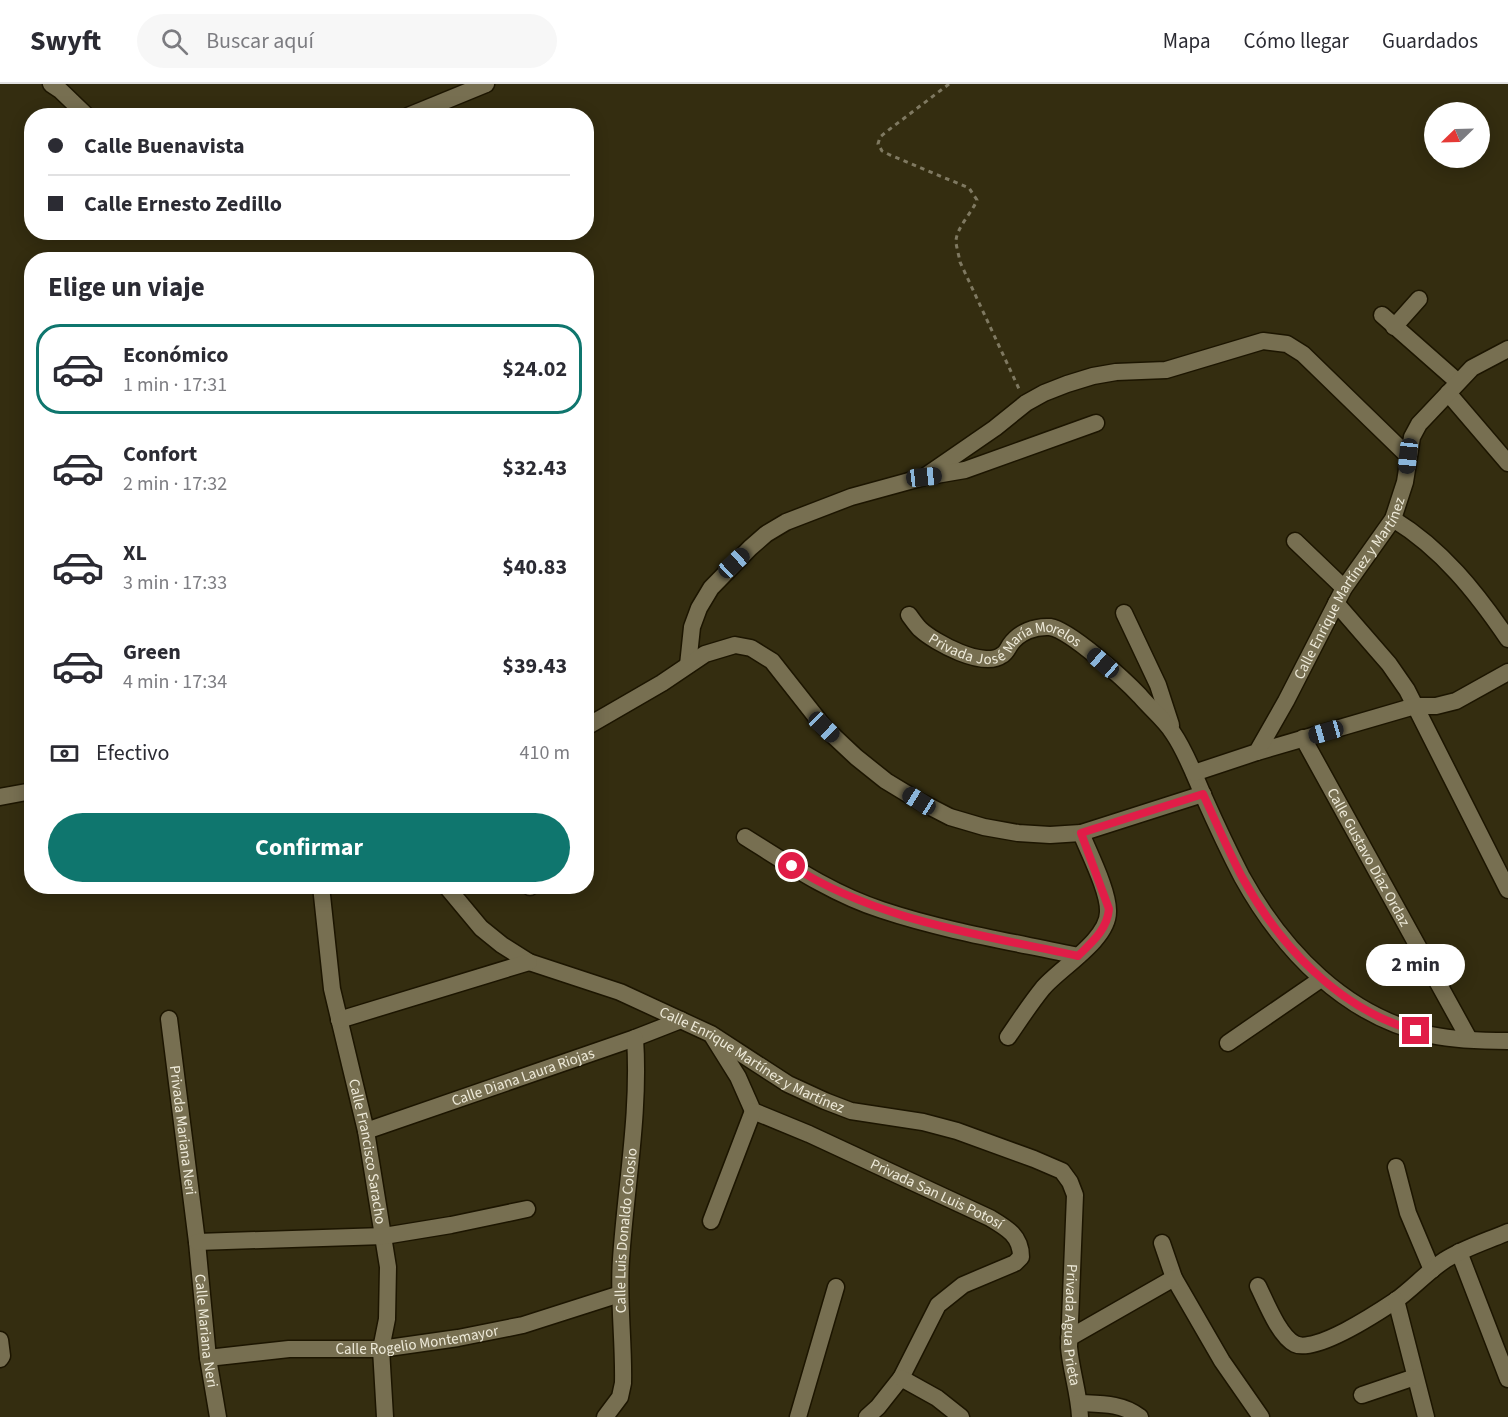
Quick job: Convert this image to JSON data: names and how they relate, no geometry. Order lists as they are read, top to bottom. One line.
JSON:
{"streets":{"street":["Calle Enrique Martínez y Martínez","Privada José María Morelos","Calle Gustavo Díaz Ordaz","Calle Diana Laura Riojas","Privada Mariana Neri","Calle Francisco Saracho","Privada San Luis Potosí","Calle Luis Donaldo Colosio","Privada Agua Prieta","Calle Mariana Neri","Calle Rogelio Montemayor"]},"crossings":[["Calle Enrique Martínez y Martínez","Calle Diana Laura Riojas"],["Calle Enrique Martínez y Martínez","Privada Agua Prieta"],["Privada José María Morelos","Calle Gustavo Díaz Ordaz"],["Calle Diana Laura Riojas","Calle Francisco Saracho"],["Calle Diana Laura Riojas","Calle Luis Donaldo Colosio"],["Privada Mariana Neri","Calle Mariana Neri"],["Calle Francisco Saracho","Calle Rogelio Montemayor"],["Calle Luis Donaldo Colosio","Calle Rogelio Montemayor"],["Calle Mariana Neri","Calle Rogelio Montemayor"]],"north":"bottom left","page":{"header":"Swyft","search":"Buscar aquí","nav":["Mapa","Cómo llegar","Guardados"],"banner":["Calle Buenavista","Calle Ernesto Zedillo"],"heading":"Elige un viaje","list":[{"name":"Económico","note":"1 min · 17:31","value":"$24.02"},{"name":"Confort","note":"2 min · 17:32","value":"$32.43"},{"name":"XL","note":"3 min · 17:33","value":"$40.83"},{"name":"Green","note":"4 min · 17:34","value":"$39.43"}],"pay":["Efectivo","410 m"],"buttons":"Confirmar","bubble":"2 min"}}
